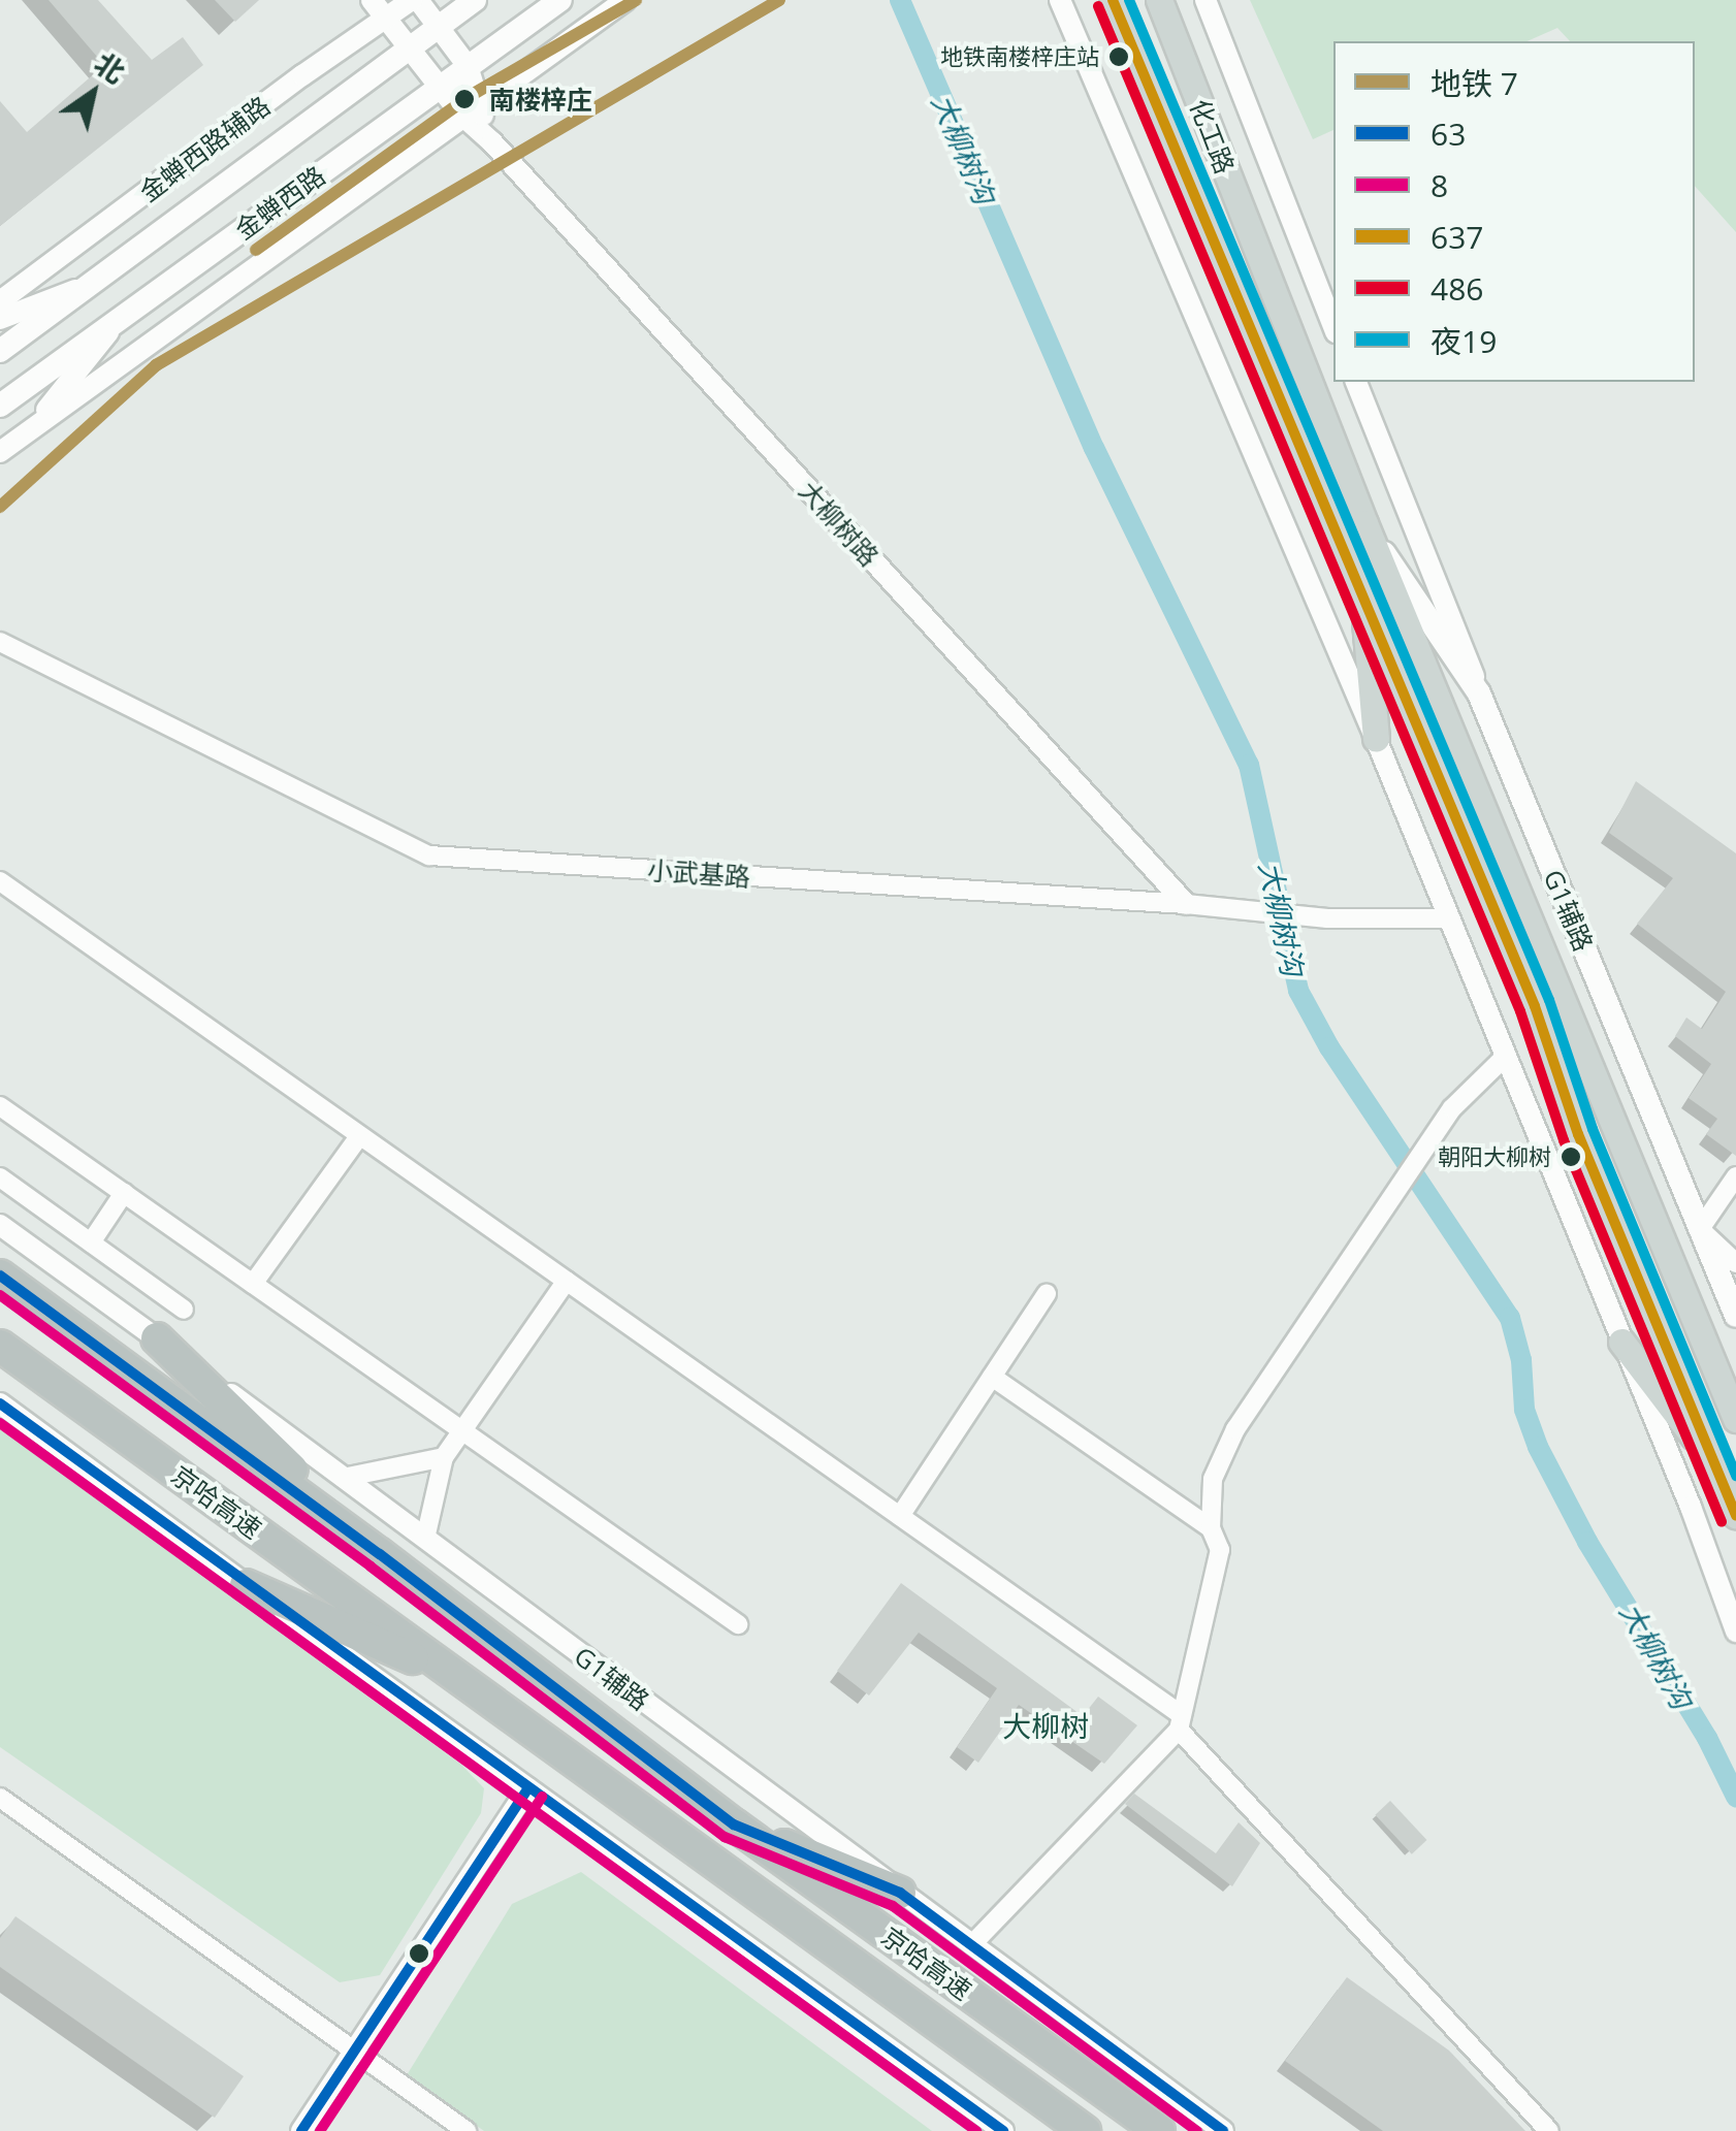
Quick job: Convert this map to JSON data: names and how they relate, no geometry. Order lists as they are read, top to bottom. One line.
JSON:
{"streets":{"highway":["京哈高速"],"main road":["化工路","金蝉西路","G1辅路"],"street":["金蝉西路辅路","大柳树路","小武基路"]},"crossings":[["化工路","G1辅路"],["金蝉西路辅路","大柳树路"],["金蝉西路","大柳树路"],["大柳树路","小武基路"]],"districts":["大柳树"],"water":["大柳树沟"],"places":["地铁南楼梓庄站","南楼梓庄","朝阳大柳树"],"lines":["metro line 7","transit line 637","transit line 夜19","transit line 486","transit line 63","transit line 8"],"legend":["地铁 7","63","8","637","486","夜19"],"north":"top right"}
